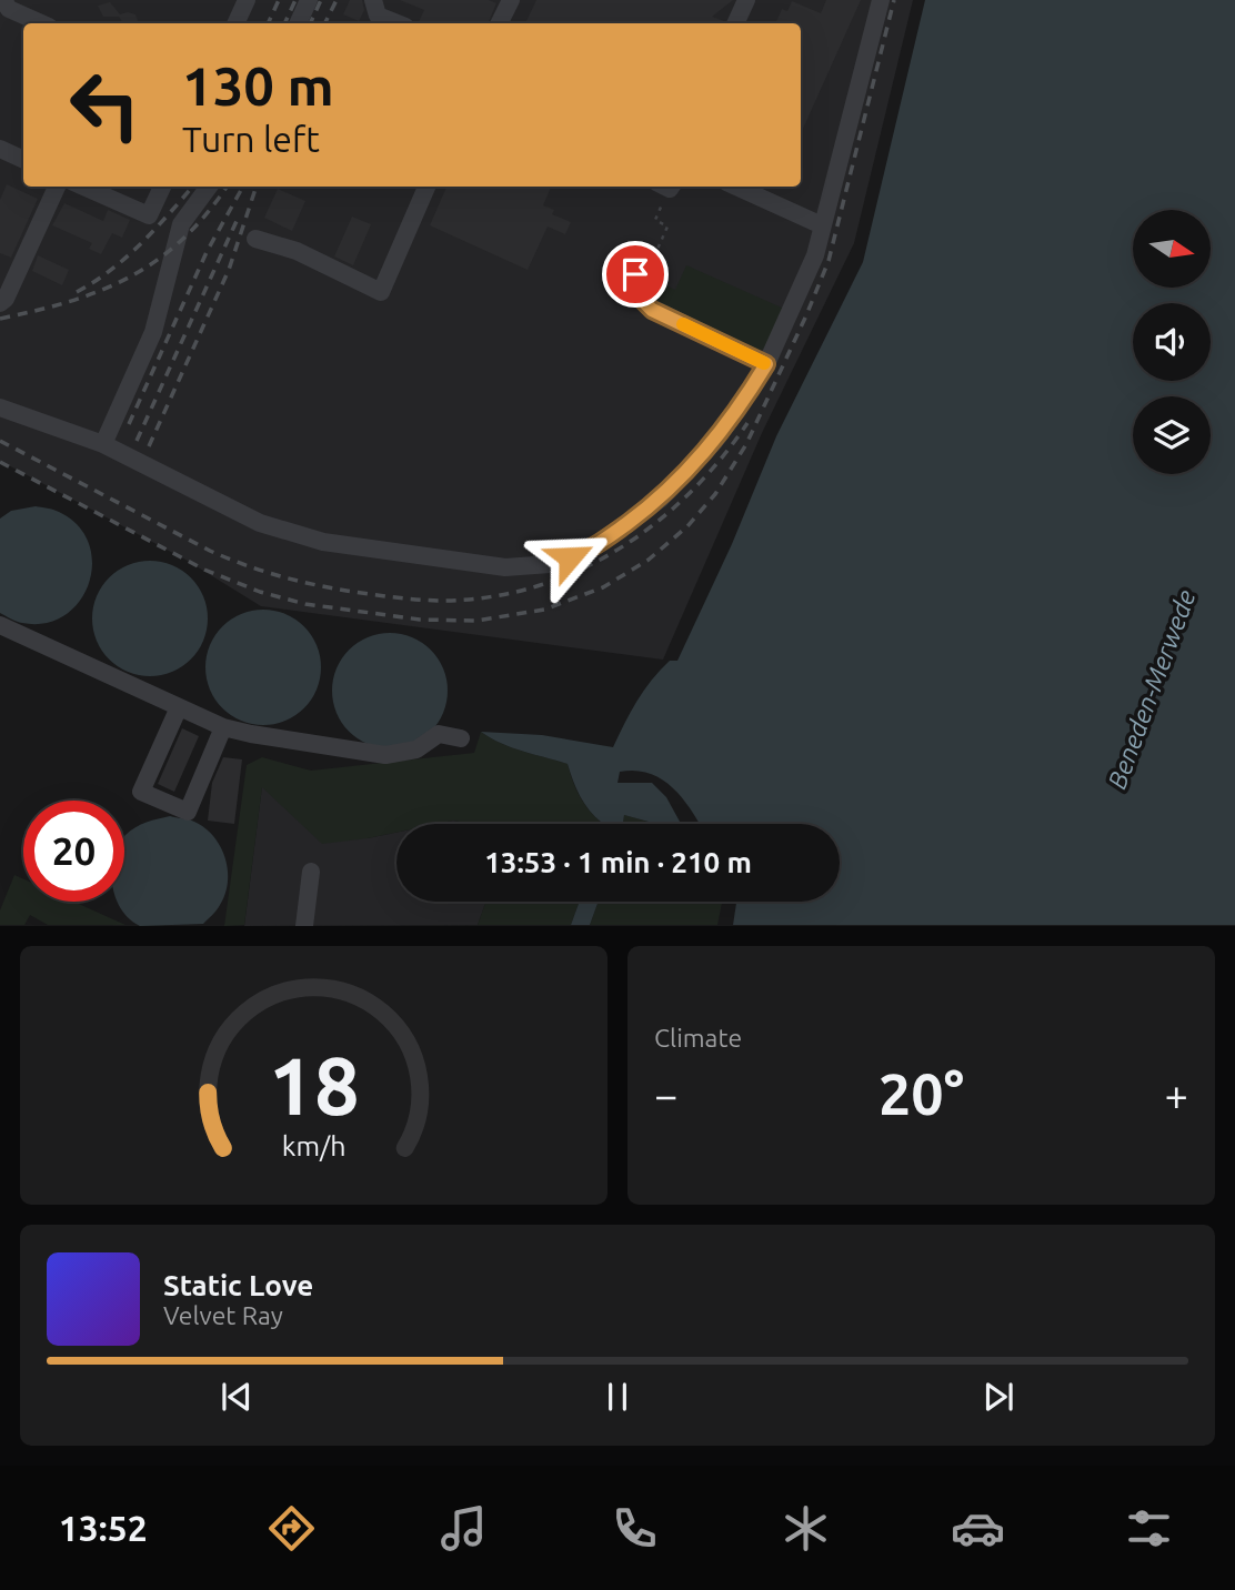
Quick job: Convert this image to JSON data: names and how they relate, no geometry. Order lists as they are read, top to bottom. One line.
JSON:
{"water":["Beneden-Merwede"],"north":"right","page":{"turn":["130 m","Turn left"],"limit":"20","trip":"13:53 · 1 min · 210 m","tile":"Climate","heat":["−","20°","+"],"song":["Static Love","Velvet Ray"],"tabs":"13:52","gauge":["18","km/h"]}}
